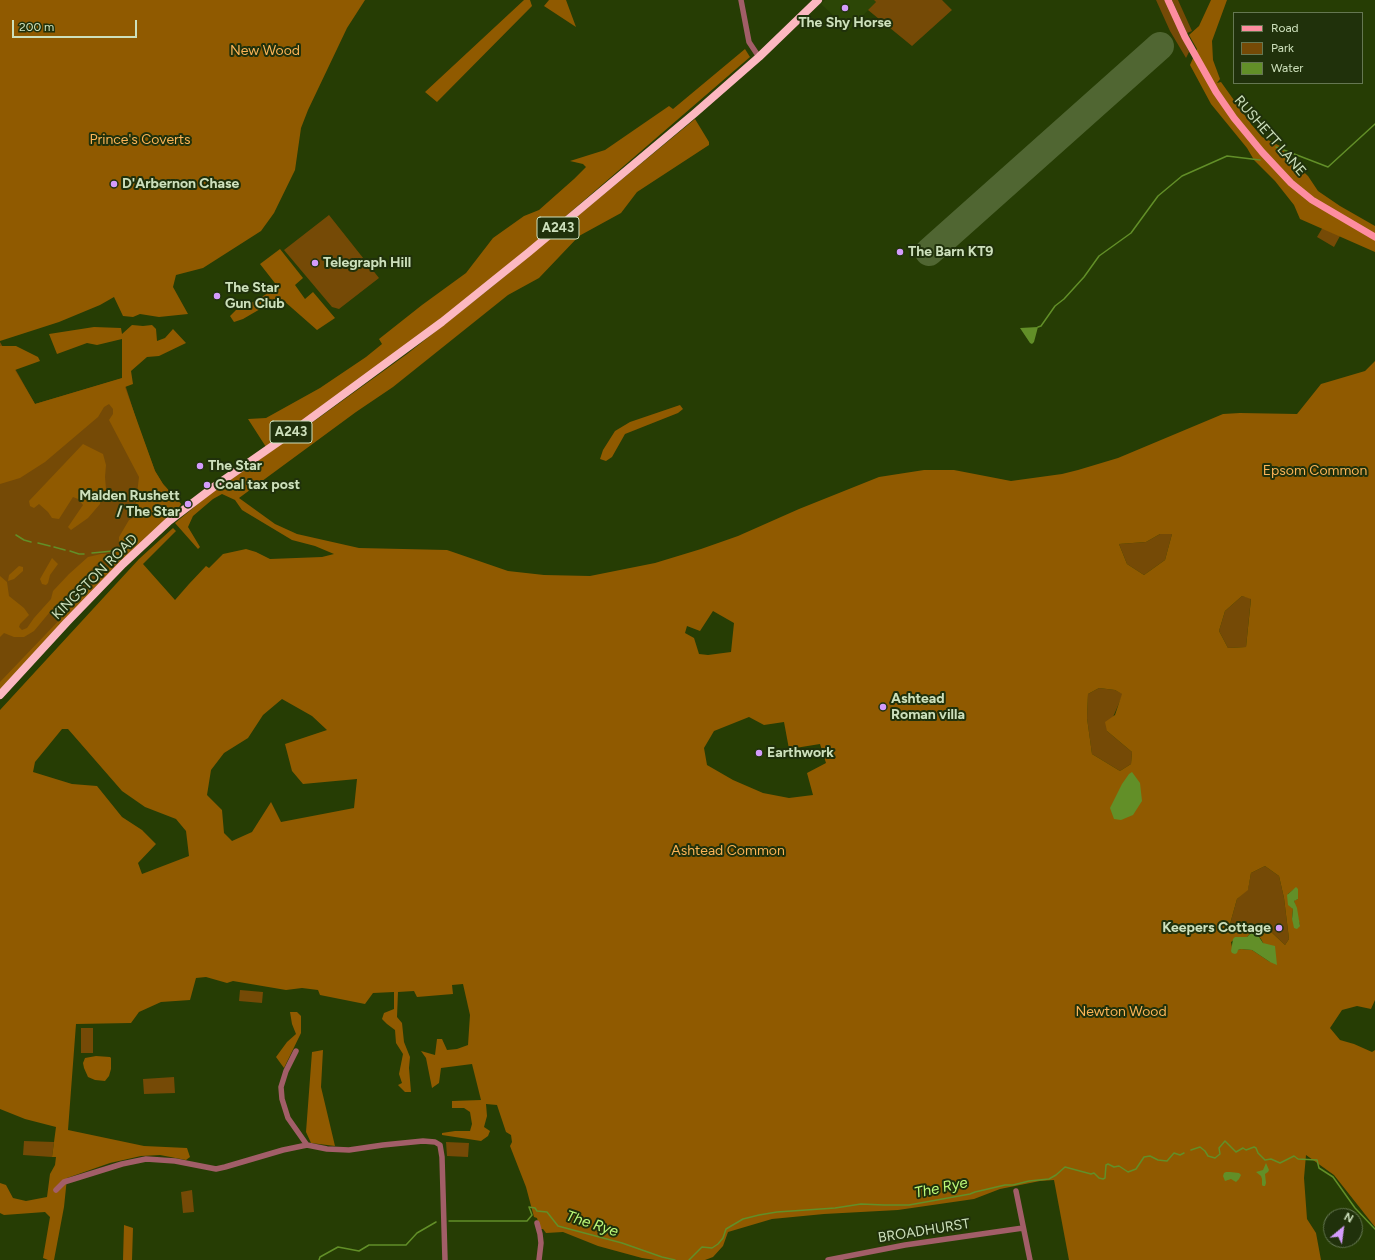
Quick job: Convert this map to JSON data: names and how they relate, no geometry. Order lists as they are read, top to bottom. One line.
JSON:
{"streets":{"highway":["A243","KINGSTON ROAD"],"main road":["RUSHETT LANE"],"street":["BROADHURST"]},"crossings":[["A243","KINGSTON ROAD"]],"water":["The Rye"],"parks":["New Wood","Prince's Coverts","Epsom Common","Ashtead Common","Newton Wood"],"places":["The Shy Horse","D'Arbernon Chase","The Barn KT9","Telegraph Hill","The Star Gun Club","The Star","Coal tax post","Malden Rushett / The Star","Ashtead Roman villa","Earthwork","Keepers Cottage"],"legend":["Road","Park","Water"],"scale_bar":"200 m","north":"top right"}
